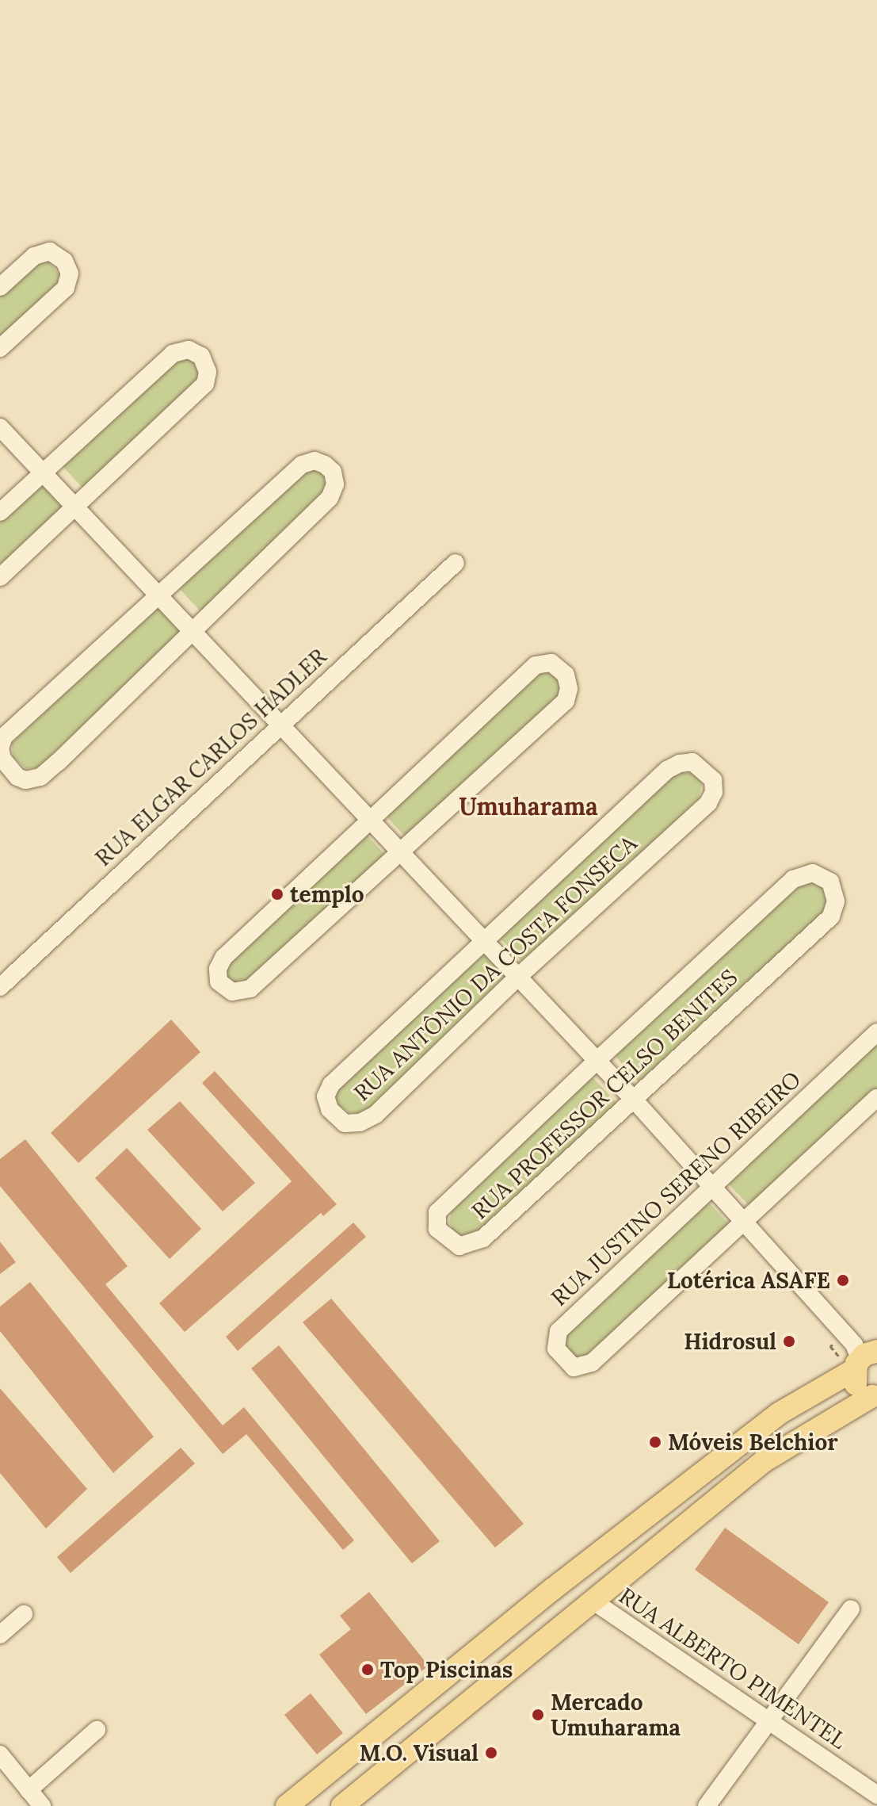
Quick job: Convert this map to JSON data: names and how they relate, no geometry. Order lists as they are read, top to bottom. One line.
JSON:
{"streets":{"street":["RUA ELGAR CARLOS HADLER","RUA ANTÔNIO DA COSTA FONSECA","RUA PROFESSOR CELSO BENITES","RUA JUSTINO SERENO RIBEIRO","RUA ALBERTO PIMENTEL"]},"districts":["Umuharama"],"places":["templo","Lotérica ASAFE","Hidrosul","Móveis Belchior","Top Piscinas","Mercado Umuharama","M.O. Visual"]}
